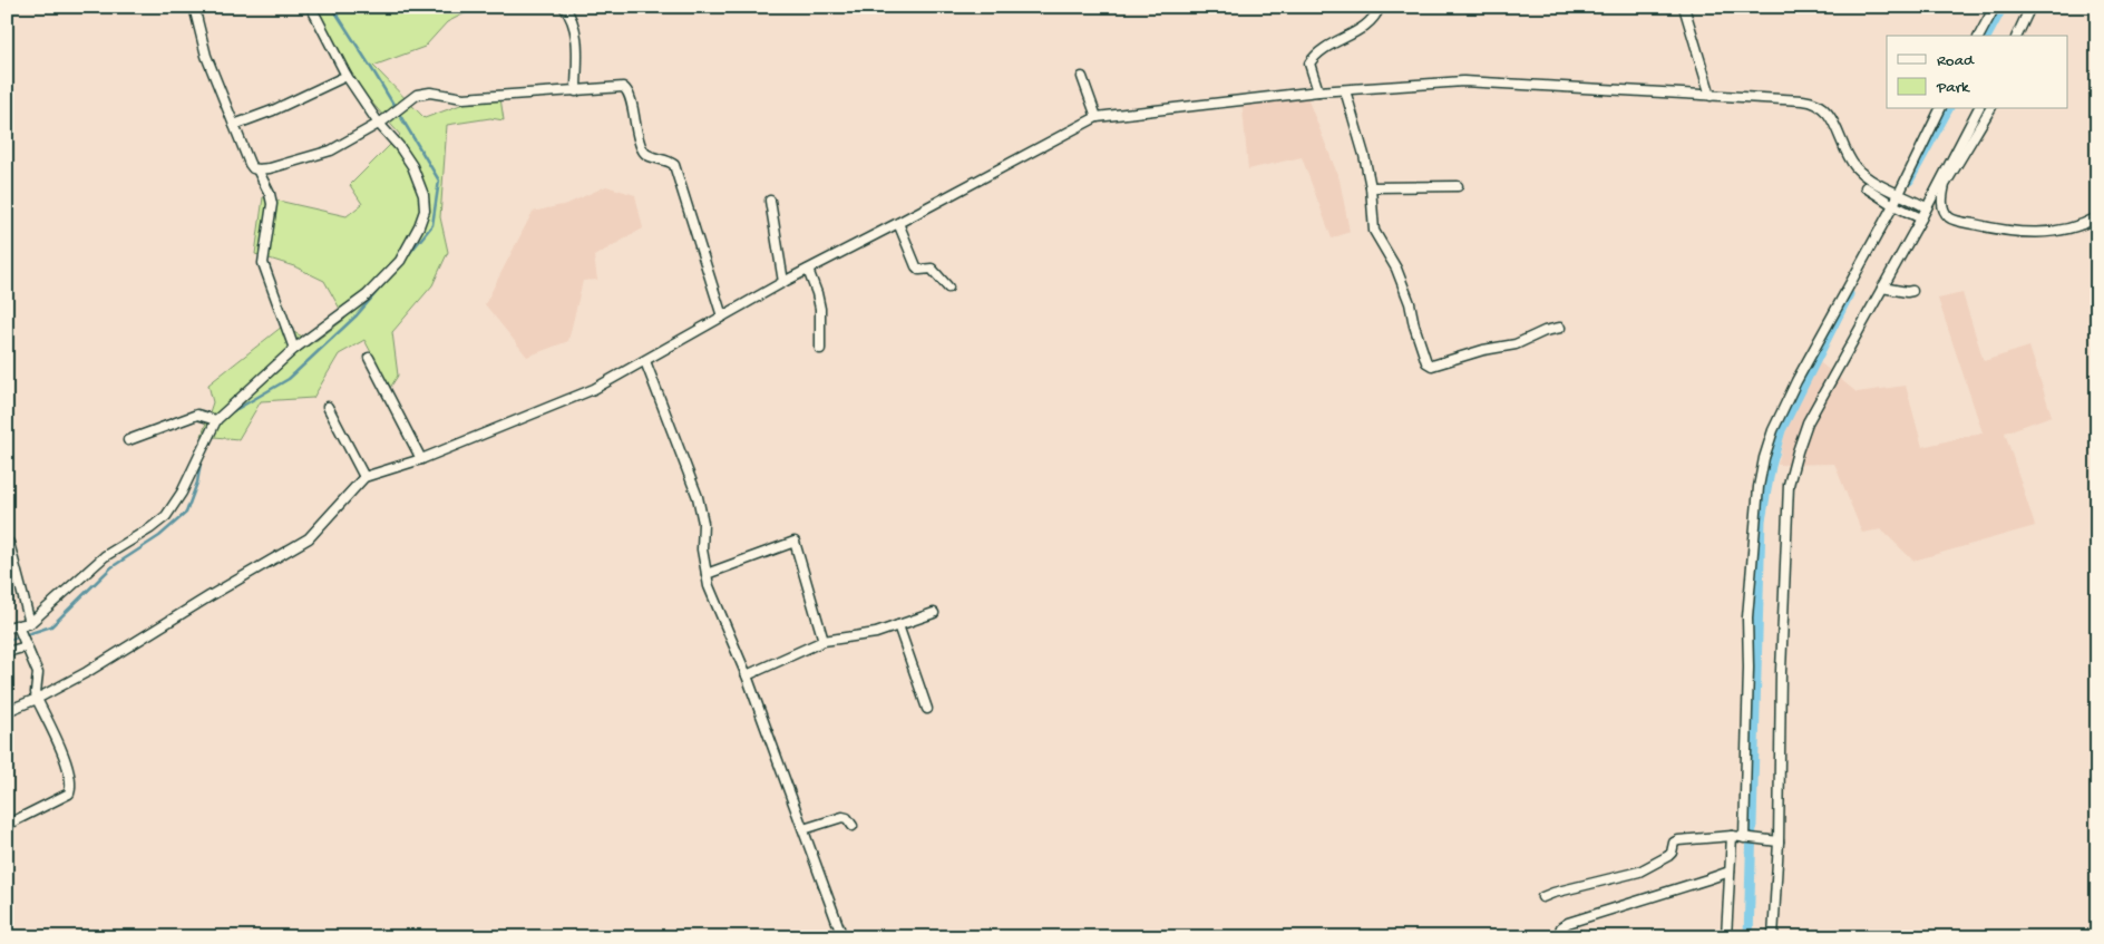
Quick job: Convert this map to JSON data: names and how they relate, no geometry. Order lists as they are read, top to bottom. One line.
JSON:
{"legend":["Road","Park"]}
